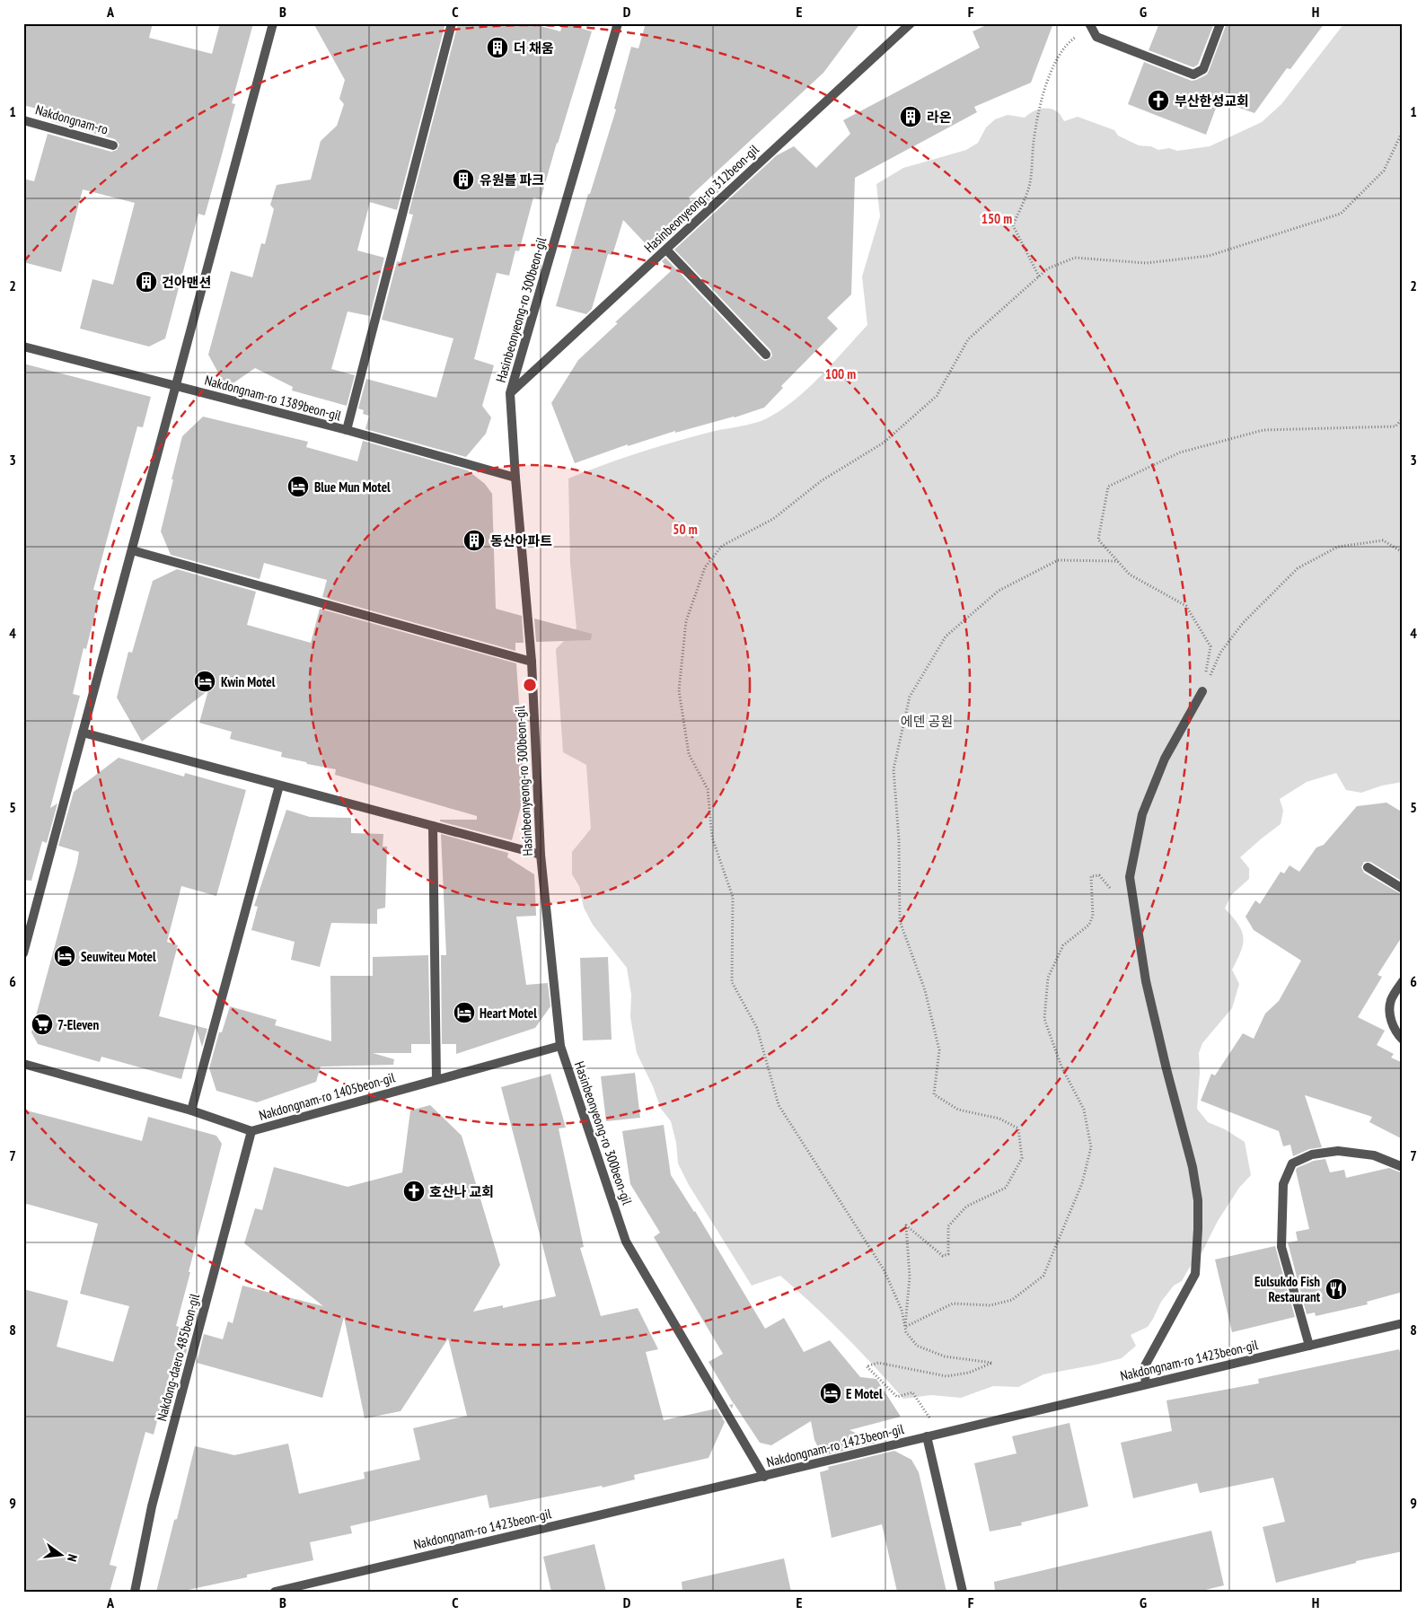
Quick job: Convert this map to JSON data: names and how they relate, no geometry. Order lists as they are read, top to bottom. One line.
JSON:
{"streets":{"lane":["Nakdongnam-ro","Hasinbeonyeong-ro 312beon-gil","Hasinbeonyeong-ro 300beon-gil","Nakdongnam-ro 1389beon-gil","Nakdongnam-ro 1405beon-gil","Nakdong-daero 485beon-gil","Nakdongnam-ro 1423beon-gil"]},"crossings":[["Hasinbeonyeong-ro 312beon-gil","Hasinbeonyeong-ro 300beon-gil"],["Hasinbeonyeong-ro 300beon-gil","Nakdongnam-ro 1389beon-gil"],["Hasinbeonyeong-ro 300beon-gil","Nakdongnam-ro 1405beon-gil"],["Hasinbeonyeong-ro 300beon-gil","Nakdongnam-ro 1423beon-gil"],["Nakdongnam-ro 1405beon-gil","Nakdong-daero 485beon-gil"]],"parks":["에덴 공원"],"places":{"building":["더 채움","라온","유원블 파크","건아맨션","동산아파트"],"church":["부산한성교회","호산나 교회"],"hotel":["Blue Mun Motel","Kwin Motel","Seuwiteu Motel","Heart Motel","E Motel"],"supermarket":["7-Eleven"],"restaurant":["Eulsukdo Fish Restaurant"]},"north":"right","grid":{"columns":["A","B","C","D","E","F","G","H"],"rows":["1","2","3","4","5","6","7","8","9"]},"rings":["150 m","100 m","50 m"]}
